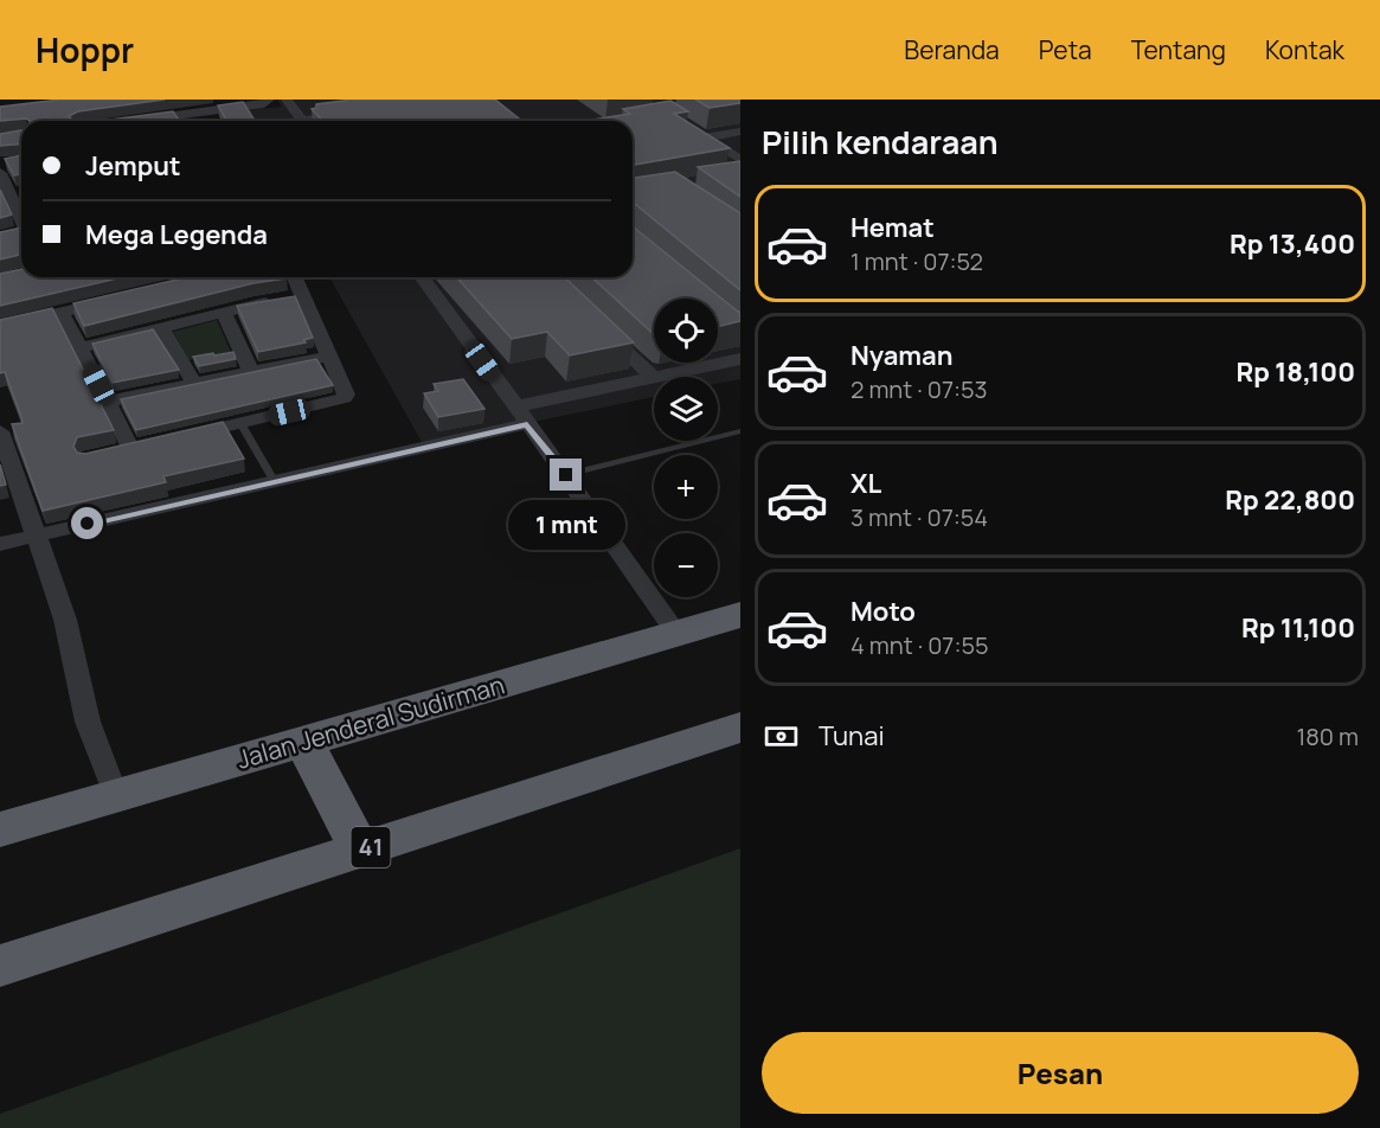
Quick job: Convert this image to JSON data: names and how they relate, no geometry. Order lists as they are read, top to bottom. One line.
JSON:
{"streets":{"highway":["Jalan Jenderal Sudirman","41"]},"page":{"header":"Hoppr","nav":["Beranda","Peta","Tentang","Kontak"],"heading":"Pilih kendaraan","banner":["Jemput","Mega Legenda"],"list":[{"name":"Hemat","note":"1 mnt · 07:52","value":"Rp 13,400"},{"name":"Nyaman","note":"2 mnt · 07:53","value":"Rp 18,100"},{"name":"XL","note":"3 mnt · 07:54","value":"Rp 22,800"},{"name":"Moto","note":"4 mnt · 07:55","value":"Rp 11,100"}],"map_buttons":["+","−"],"bubble":"1 mnt","pay":["Tunai","180 m"],"buttons":"Pesan"}}
